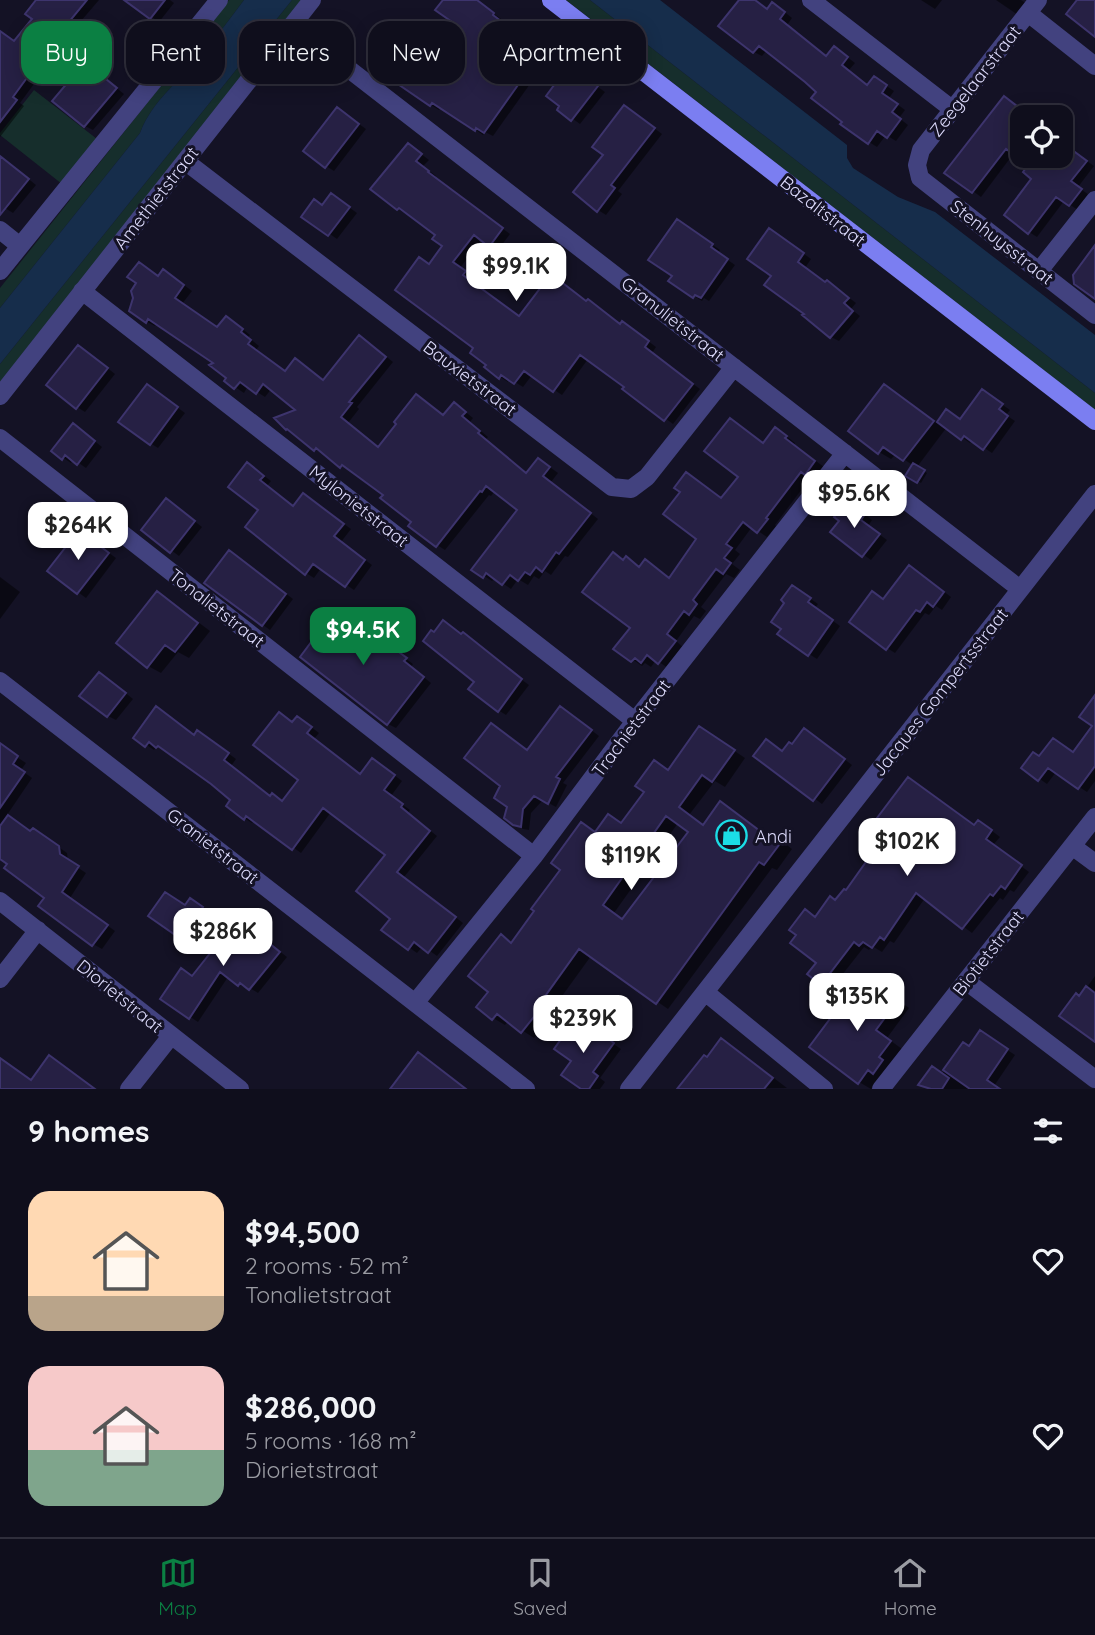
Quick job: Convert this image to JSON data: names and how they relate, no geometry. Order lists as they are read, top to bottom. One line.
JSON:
{"streets":{"street":["Zeegelaarstraat","Amethietstraat","Bazaltstraat","Stenhuysstraat","Granulietstraat","Bauxietstraat","Mylonietstraat","Tonalietstraat","Jacques Gompertsstraat","Trachietstraat","Granietstraat","Biotietstraat","Diorietstraat"]},"crossings":[["Zeegelaarstraat","Stenhuysstraat"],["Amethietstraat","Bauxietstraat"],["Amethietstraat","Mylonietstraat"],["Granulietstraat","Bauxietstraat"],["Granulietstraat","Jacques Gompertsstraat"],["Granulietstraat","Trachietstraat"],["Mylonietstraat","Trachietstraat"],["Tonalietstraat","Trachietstraat"],["Trachietstraat","Granietstraat"]],"places":{"shop":["Andi"]},"page":{"chip":["Buy","Rent","Filters","New","Apartment"],"price":["$99.1K","$95.6K","$264K","$94.5K","$102K","$119K","$286K","$135K","$239K"],"heading":"9 homes","list":[{"name":"$94,500","note":"2 rooms · 52 m² · Tonalietstraat"},{"name":"$286,000","note":"5 rooms · 168 m² · Diorietstraat"}],"tabs":["Map","Saved","Home"]}}
